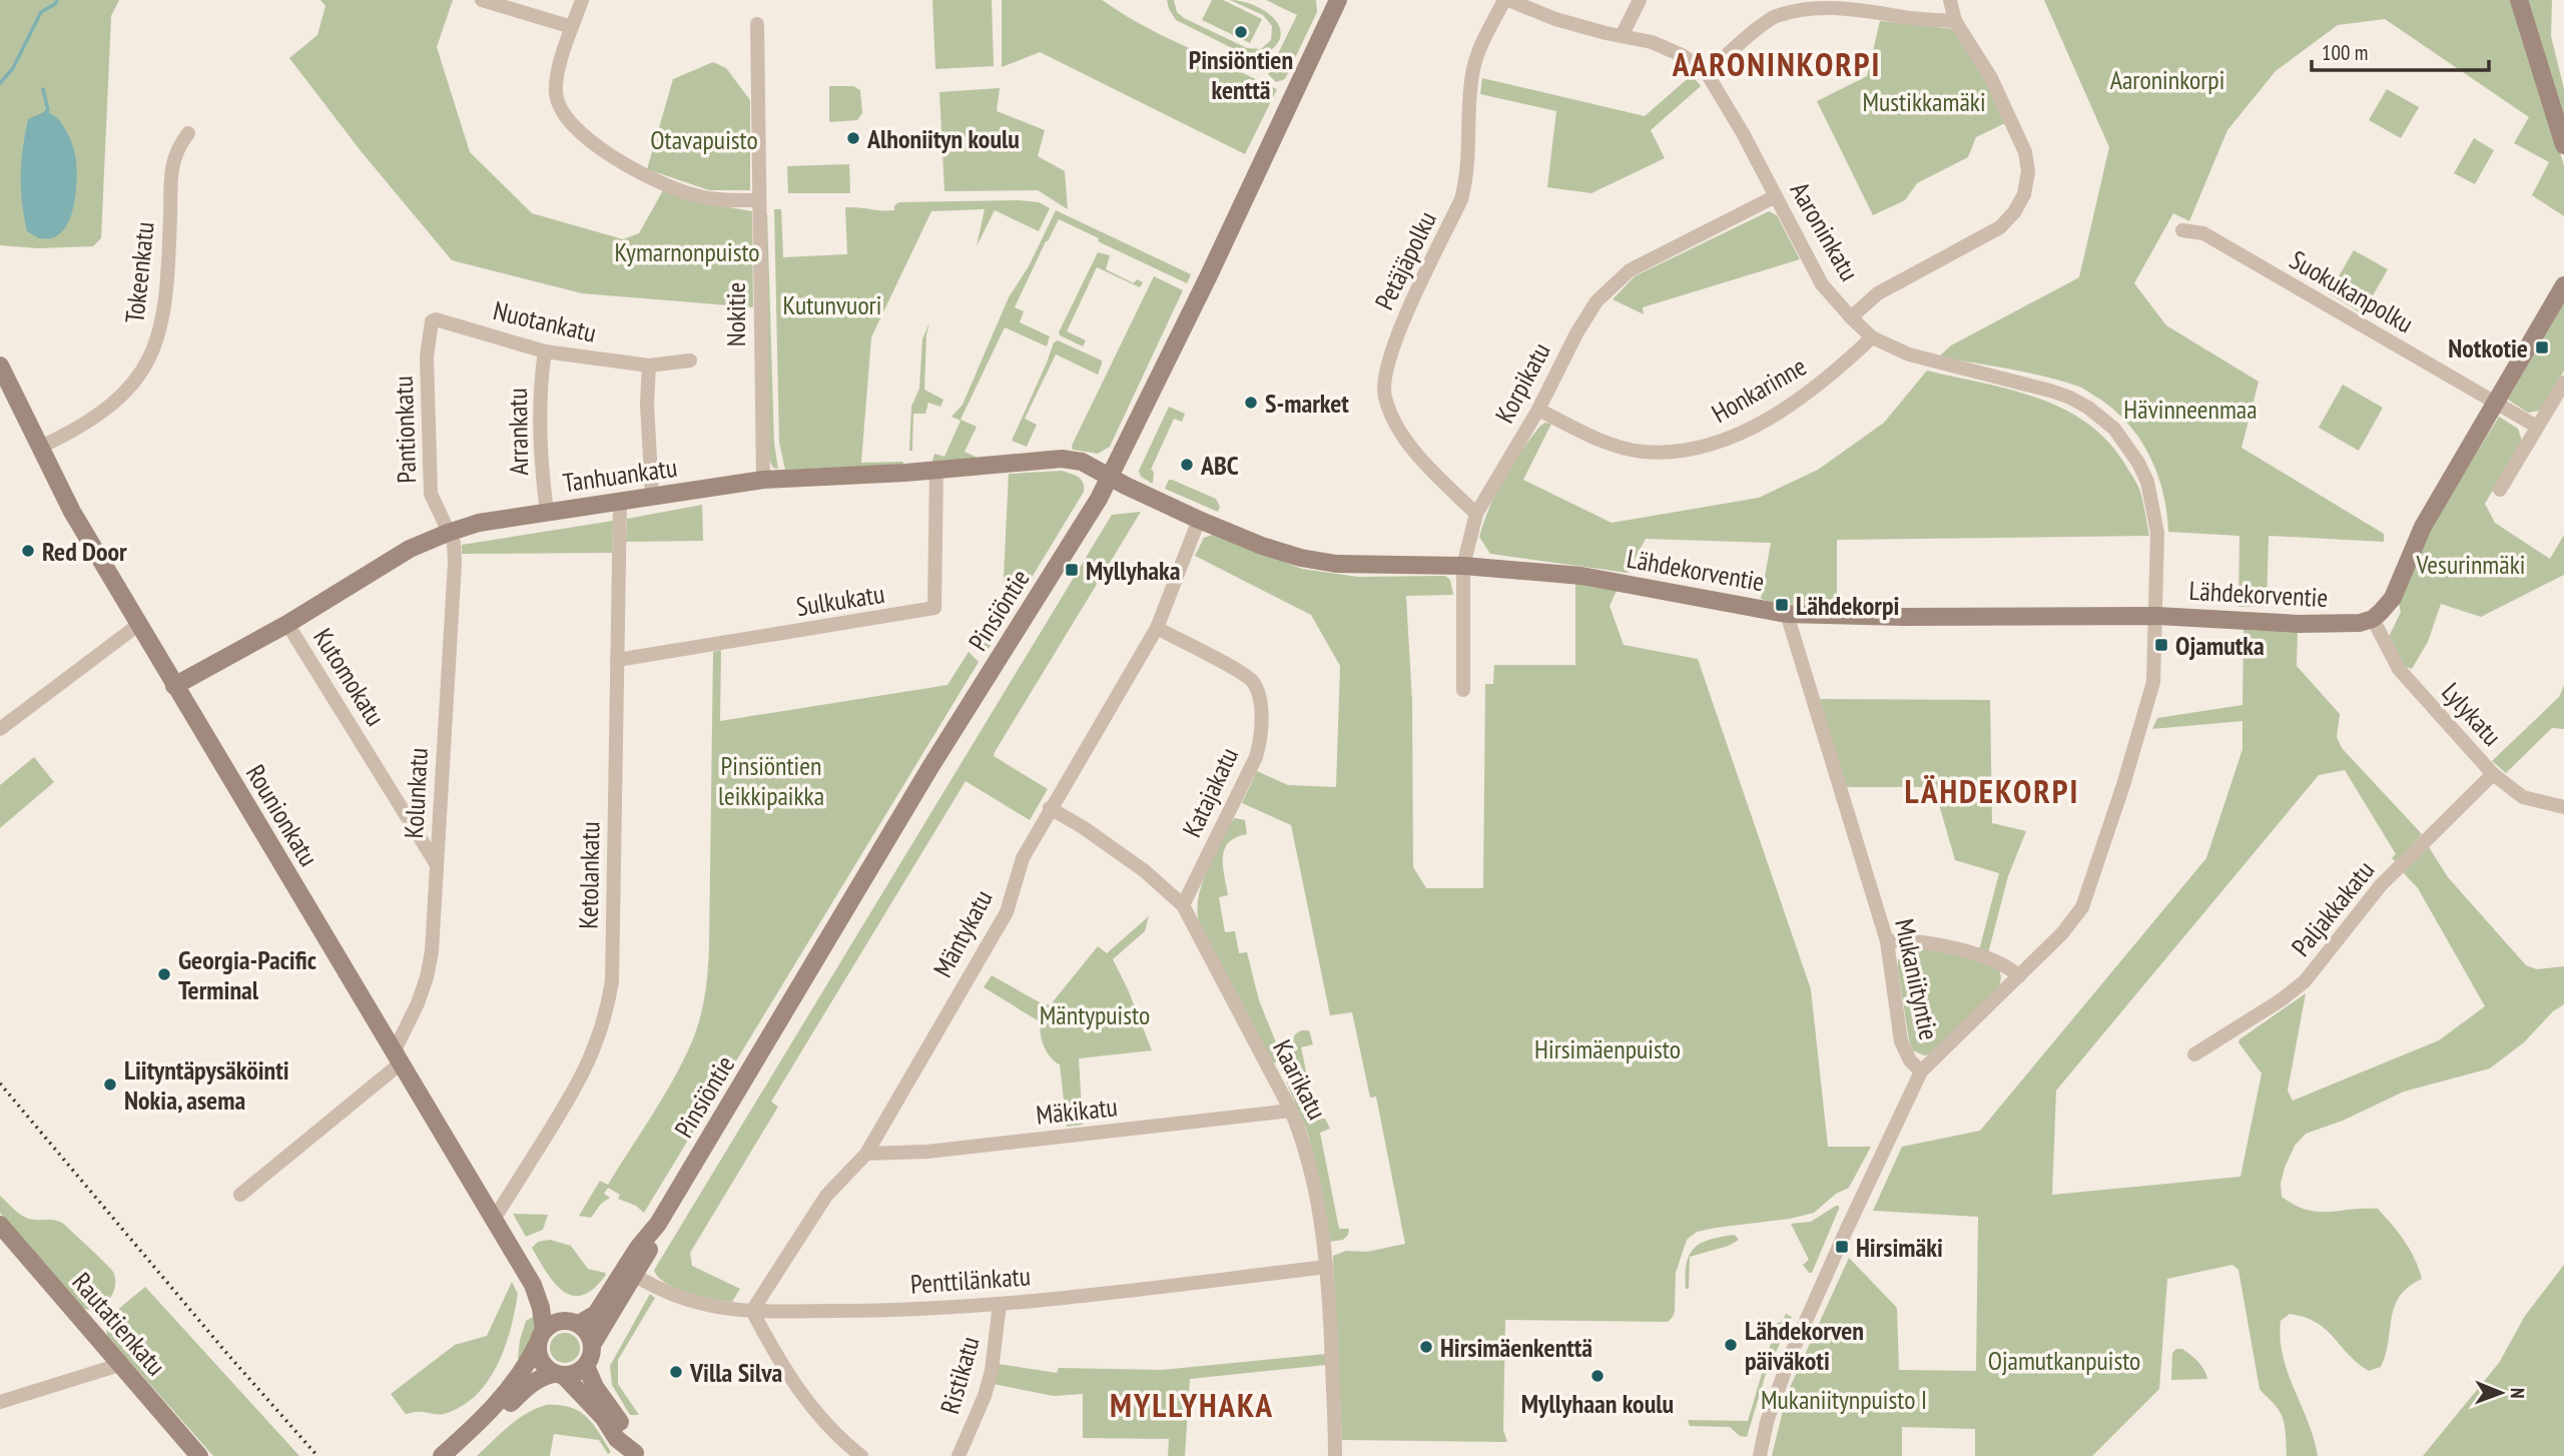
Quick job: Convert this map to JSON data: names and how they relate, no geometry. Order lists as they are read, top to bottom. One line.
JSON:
{"streets":{"main road":["Tanhuankatu","Lähdekorventie","Pinsiöntie","Rounionkatu","Rautatienkatu"],"street":["Aaroninkatu","Petäjäpolku","Tokeenkatu","Suokukanpolku","Nokitie","Nuotankatu","Korpikatu","Honkarinne","Pantionkatu","Arrankatu","Sulkukatu","Kutomokatu","Lylykatu","Katajakatu","Kolunkatu","Ketolankatu","Paljakkakatu","Mäntykatu","Mukaniityntie","Kaarikatu","Mäkikatu","Penttilänkatu","Ristikatu"]},"crossings":[["Aaroninkatu","Petäjäpolku"],["Aaroninkatu","Korpikatu"],["Aaroninkatu","Honkarinne"],["Aaroninkatu","Lähdekorventie"],["Petäjäpolku","Korpikatu"],["Tokeenkatu","Rounionkatu"],["Nokitie","Tanhuankatu"],["Nuotankatu","Pantionkatu"],["Nuotankatu","Arrankatu"],["Korpikatu","Honkarinne"],["Korpikatu","Lähdekorventie"],["Pantionkatu","Tanhuankatu"],["Pantionkatu","Kolunkatu"],["Arrankatu","Tanhuankatu"],["Tanhuankatu","Lähdekorventie"],["Tanhuankatu","Sulkukatu"],["Tanhuankatu","Pinsiöntie"],["Tanhuankatu","Kutomokatu"],["Tanhuankatu","Kolunkatu"],["Tanhuankatu","Rounionkatu"],["Tanhuankatu","Ketolankatu"],["Lähdekorventie","Pinsiöntie"],["Lähdekorventie","Lylykatu"],["Lähdekorventie","Mäntykatu"],["Lähdekorventie","Mukaniityntie"],["Sulkukatu","Ketolankatu"],["Pinsiöntie","Rounionkatu"],["Pinsiöntie","Penttilänkatu"],["Kutomokatu","Kolunkatu"],["Lylykatu","Paljakkakatu"],["Katajakatu","Mäntykatu"],["Katajakatu","Kaarikatu"],["Kolunkatu","Rounionkatu"],["Rounionkatu","Ketolankatu"],["Mäntykatu","Kaarikatu"],["Mäntykatu","Mäkikatu"],["Mäntykatu","Penttilänkatu"],["Kaarikatu","Mäkikatu"],["Kaarikatu","Penttilänkatu"],["Penttilänkatu","Ristikatu"]],"districts":["AARONINKORPI","LÄHDEKORPI","MYLLYHAKA"],"parks":["Aaroninkorpi","Mustikkamäki","Otavapuisto","Kymarnonpuisto","Kutunvuori","Hävinneenmaa","Vesurinmäki","Pinsiöntien leikkipaikka","Mäntypuisto","Hirsimäenpuisto","Ojamutkanpuisto","Mukaniitynpuisto I"],"places":{"other":["Pinsiöntien kenttä","Alhoniityn koulu","S-market","ABC","Red Door","Georgia-Pacific Terminal","Liityntäpysäköinti Nokia, asema","Lähdekorven päiväkoti","Hirsimäenkenttä","Villa Silva","Myllyhaan koulu"],"transit":["Notkotie","Myllyhaka","Lähdekorpi","Ojamutka","Hirsimäki"]},"scale_bar":"100 m","north":"right"}
